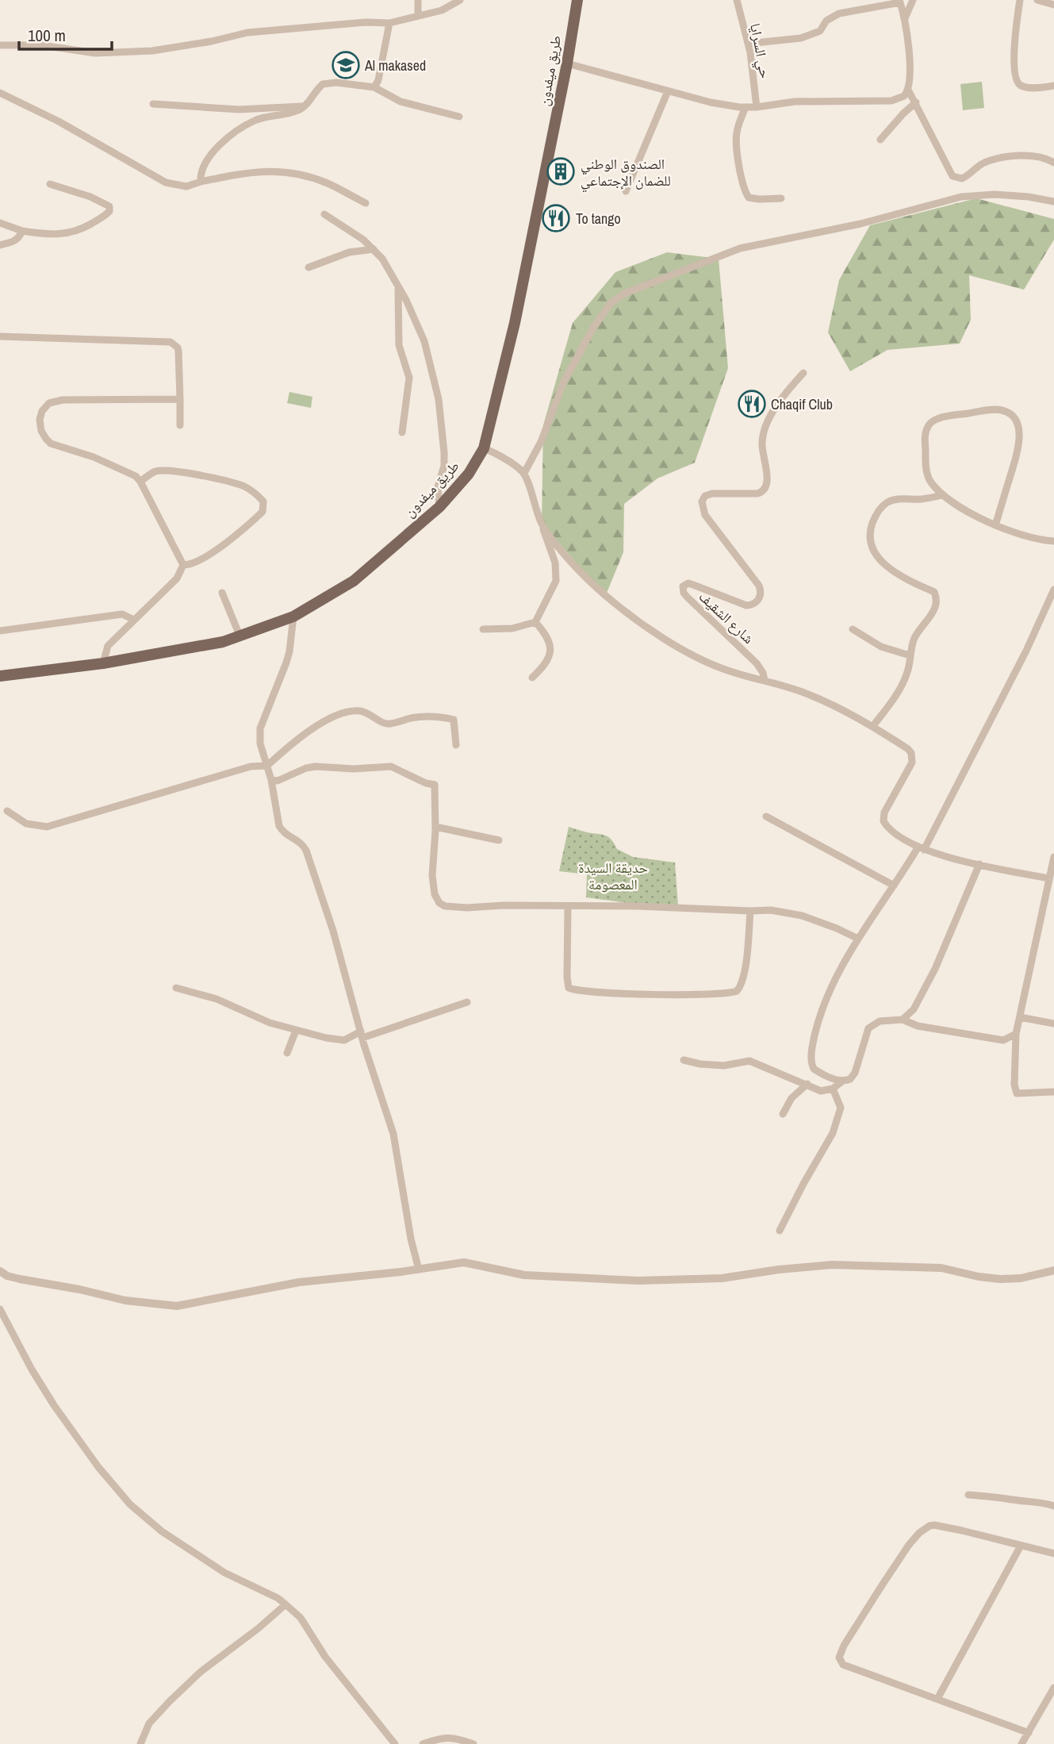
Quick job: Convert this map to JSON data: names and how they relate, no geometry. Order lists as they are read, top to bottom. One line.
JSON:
{"streets":{"main road":["طريق ميفدون"],"street":["حي السرايا","شارع الشقيف"]},"parks":["حديقة السيدة المعصومة"],"places":{"school or university":["Al makased"],"building":["الصندوق الوطني للضمان الإجتماعي"],"restaurant":["To tango","Chaqif Club"]},"scale_bar":"100 m"}
